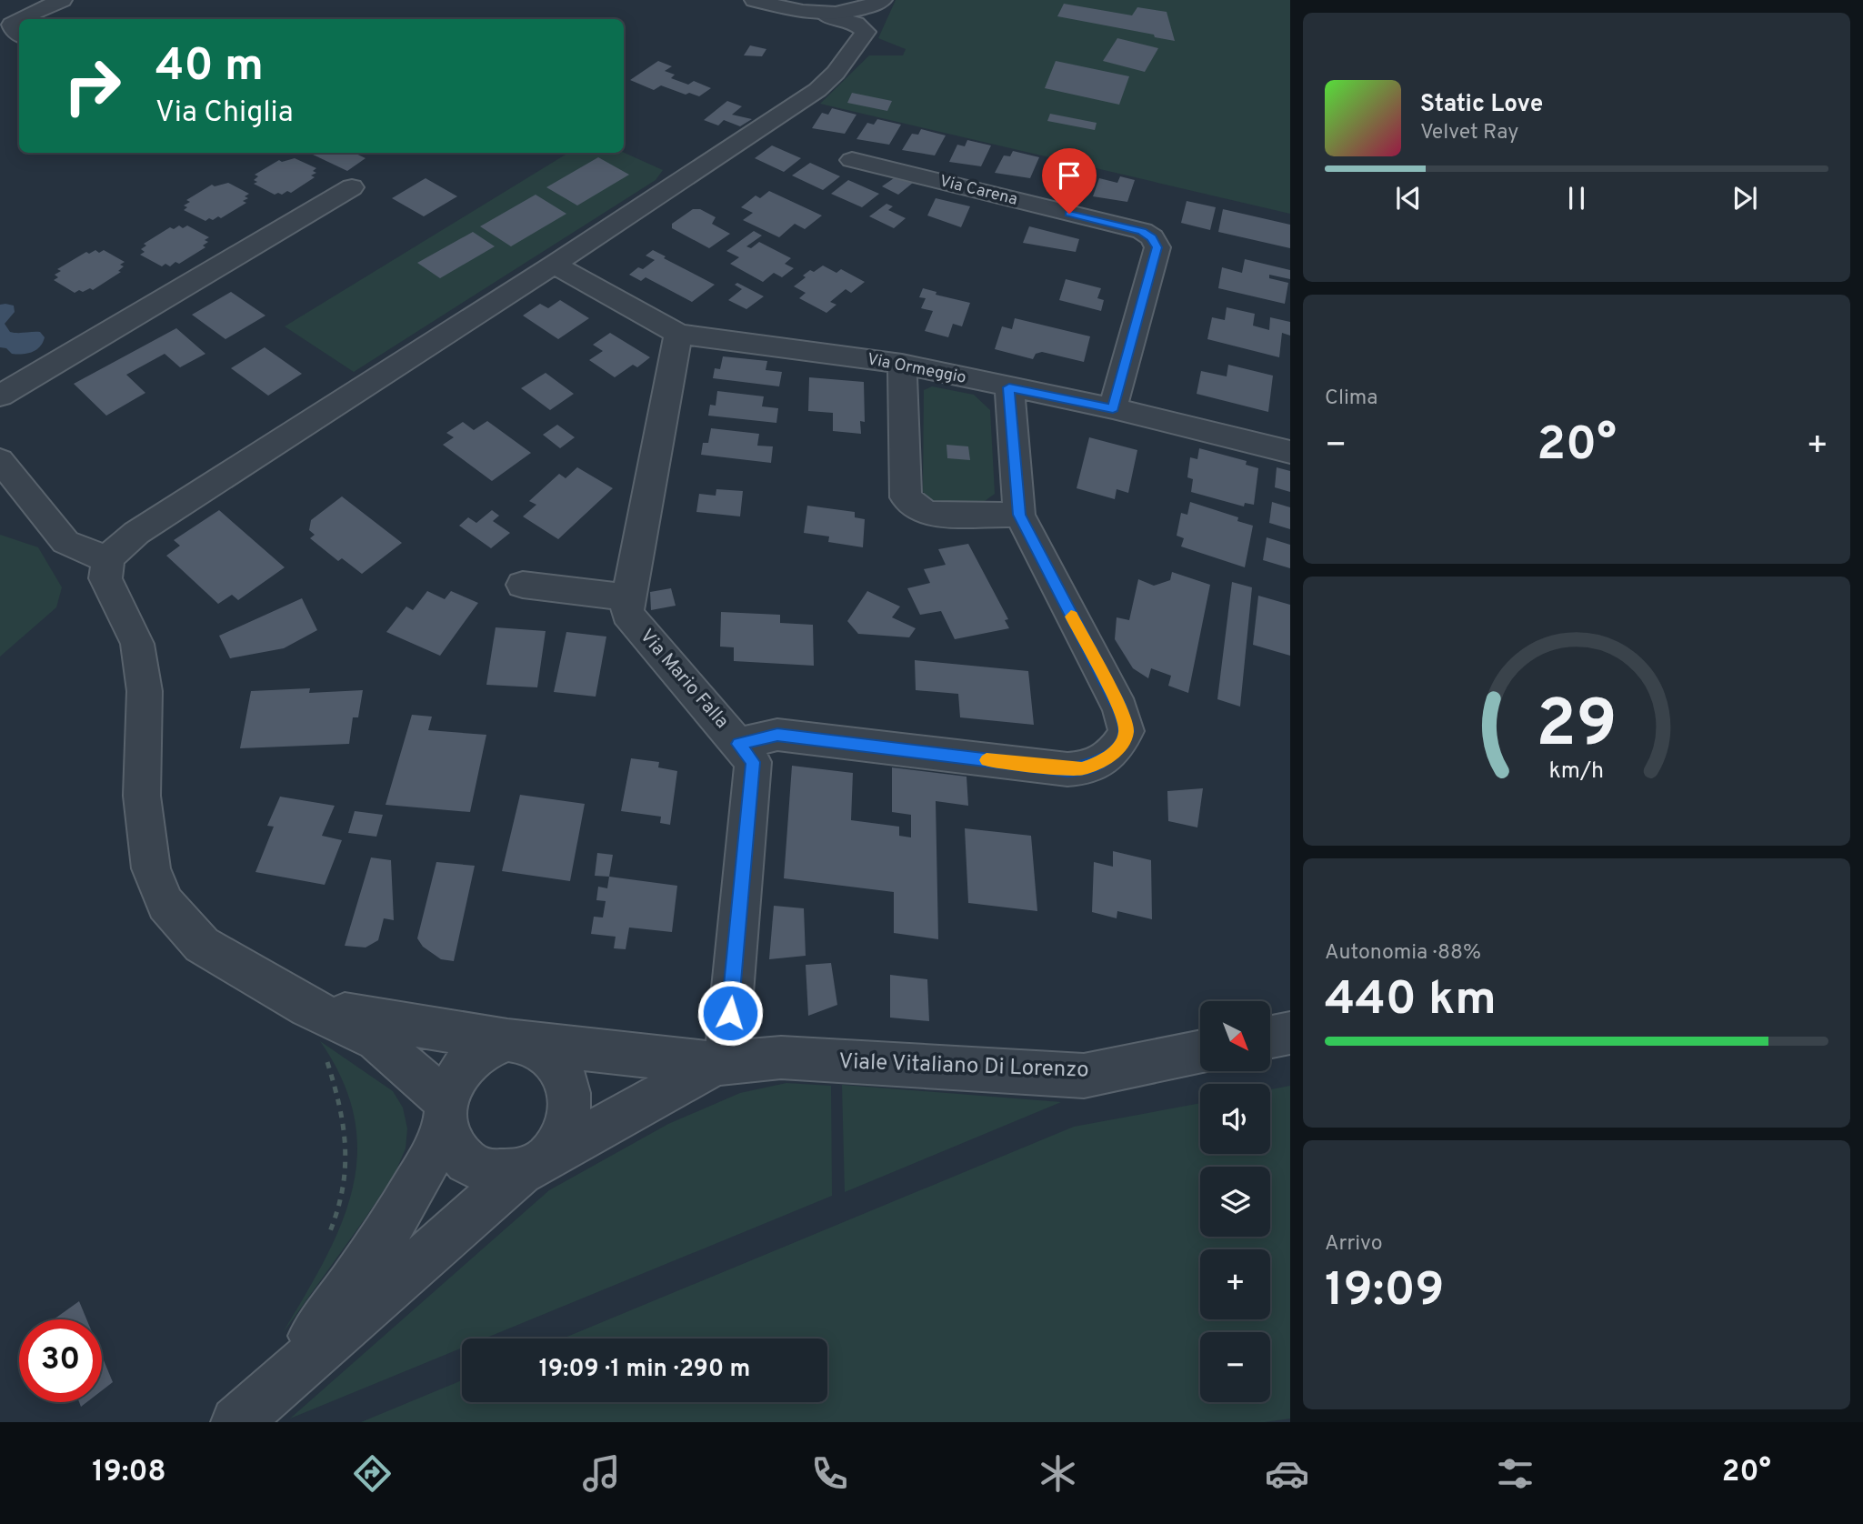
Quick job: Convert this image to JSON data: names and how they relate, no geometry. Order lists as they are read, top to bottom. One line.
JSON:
{"streets":{"street":["Via Carena","Via Ormeggio","Via Mario Falla","Viale Vitaliano Di Lorenzo"]},"crossings":[["Via Carena","Via Ormeggio"],["Via Ormeggio","Via Mario Falla"],["Via Mario Falla","Viale Vitaliano Di Lorenzo"]],"north":"bottom right","page":{"turn":["40 m","Via Chiglia"],"song":["Static Love","Velvet Ray"],"tile":["Clima",["Autonomia · 88%","440 km"],["Arrivo","19:09"]],"heat":["−","20°","+"],"map_buttons":["+","−"],"limit":"30","trip":"19:09 · 1 min · 290 m","tabs":["19:08","20°"],"gauge":["29","km/h"]}}
